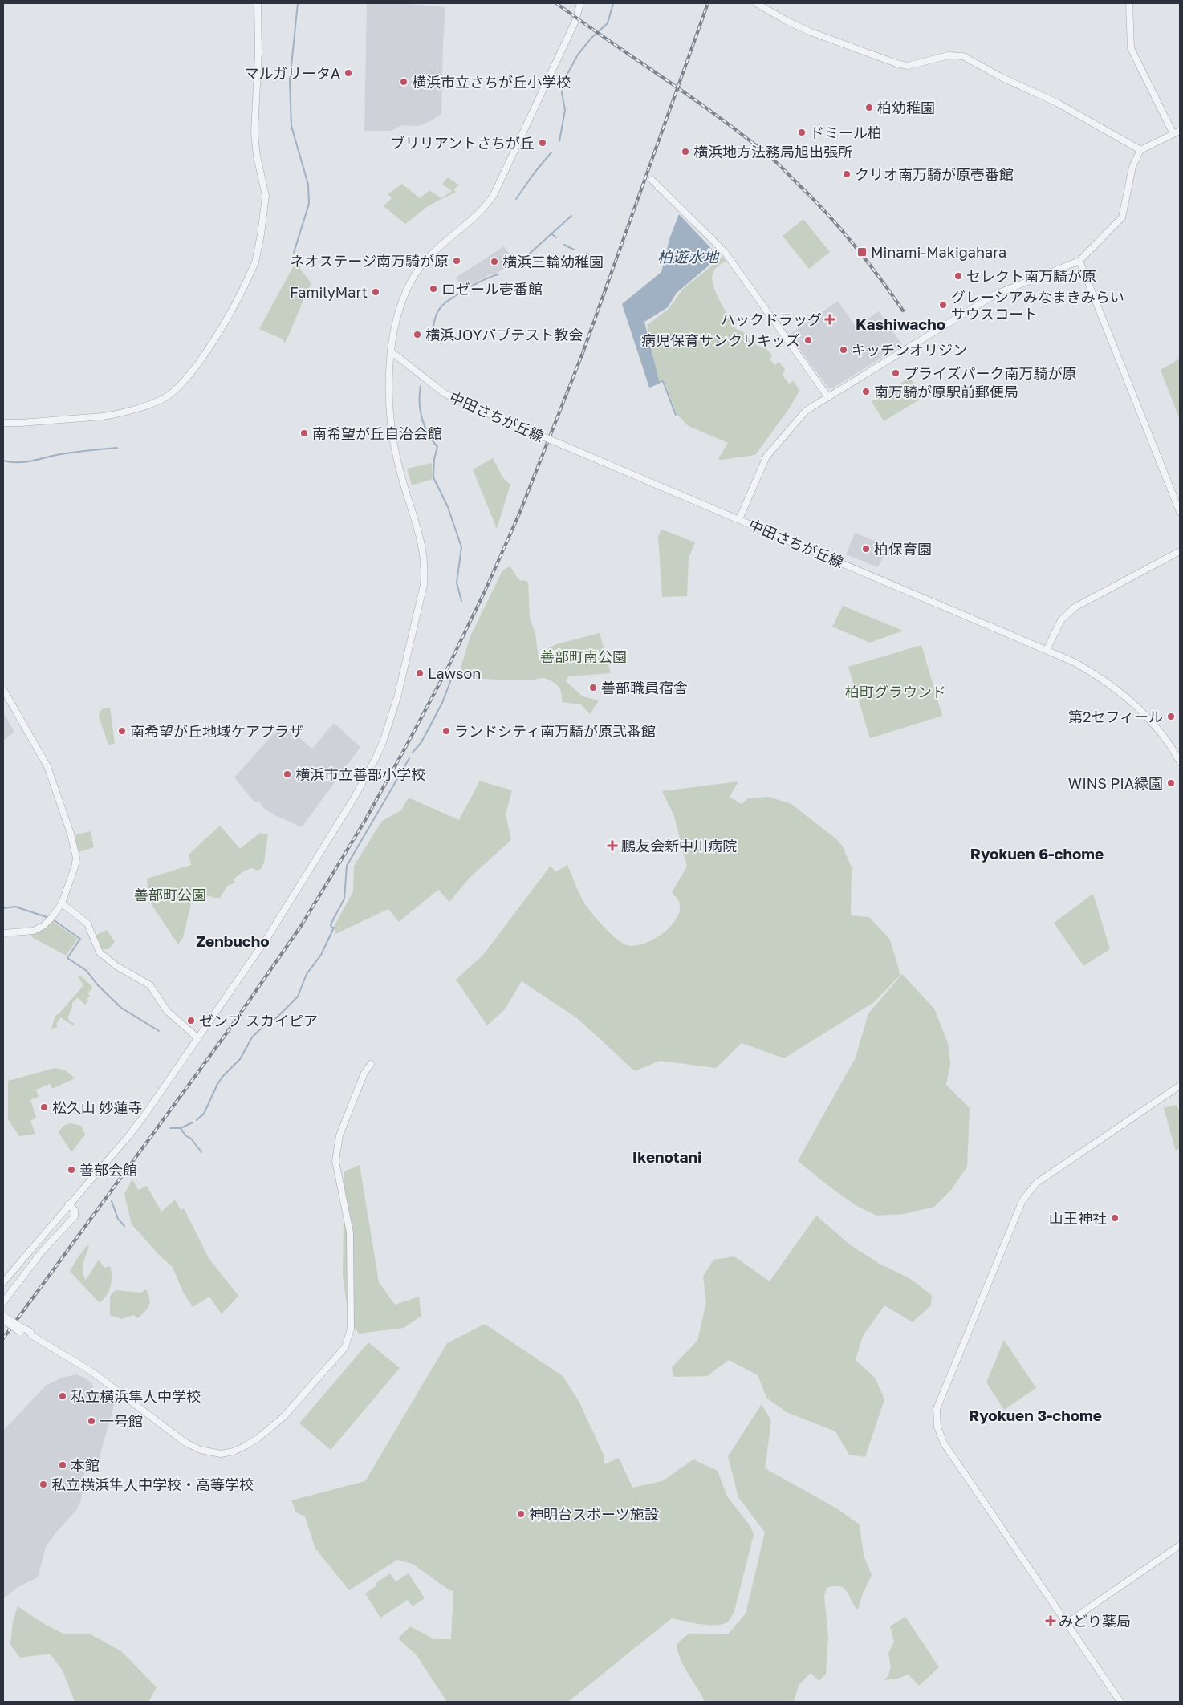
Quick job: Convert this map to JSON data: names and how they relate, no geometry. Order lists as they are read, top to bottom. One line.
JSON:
{"streets":{"street":["中田さちが丘線"]},"districts":["Kashiwacho","Ryokuen 6-chome","Zenbucho","Ikenotani","Ryokuen 3-chome"],"water":["柏遊水地"],"parks":["善部町南公園","柏町グラウンド","善部町公園"],"places":{"other":["マルガリータA","横浜市立さちが丘小学校","柏幼稚園","ドミール柏","ブリリアントさちが丘","横浜地方法務局旭出張所","クリオ南万騎が原壱番館","ネオステージ南万騎が原","横浜三輪幼稚園","セレクト南万騎が原","ロゼール壱番館","FamilyMart","グレーシアみなまきみらい サウスコート","横浜JOYバプテスト教会","病児保育サンクリキッズ","キッチンオリジン","プライズパーク南万騎が原","南万騎が原駅前郵便局","南希望が丘自治会館","柏保育園","Lawson","善部職員宿舎","第2セフィール","南希望が丘地域ケアプラザ","ランドシティ南万騎が原弐番館","横浜市立善部小学校","WINS PIA緑園","ゼンブ スカイピア","松久山 妙蓮寺","善部会館","山王神社","私立横浜隼人中学校","一号館","本館","私立横浜隼人中学校・高等学校","神明台スポーツ施設"],"transit":["Minami-Makigahara"],"health":["ハックドラッグ","鵬友会新中川病院","みどり薬局"]}}
